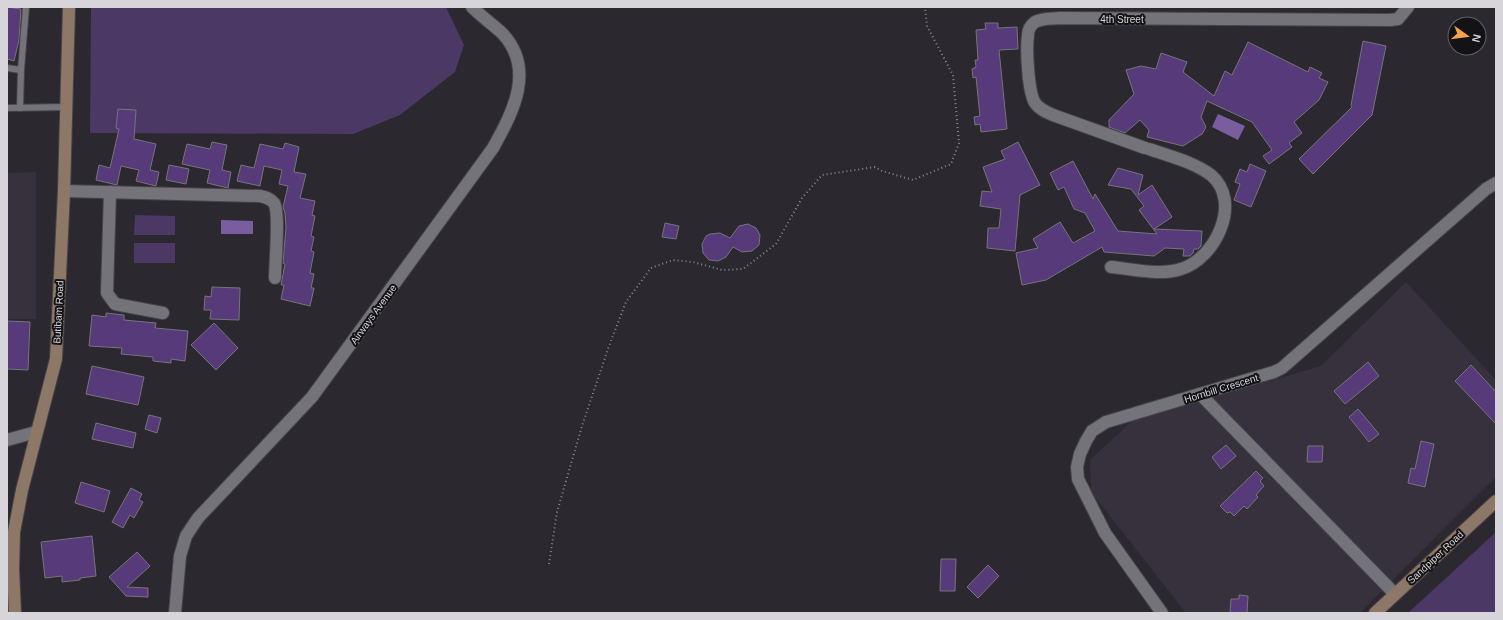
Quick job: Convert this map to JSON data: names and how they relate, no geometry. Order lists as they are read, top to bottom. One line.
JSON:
{"streets":{"main road":["Butibam Road","Sandpiper Road"],"street":["4th Street","Airways Avenue","Hornbill Crescent"]},"north":"right"}
